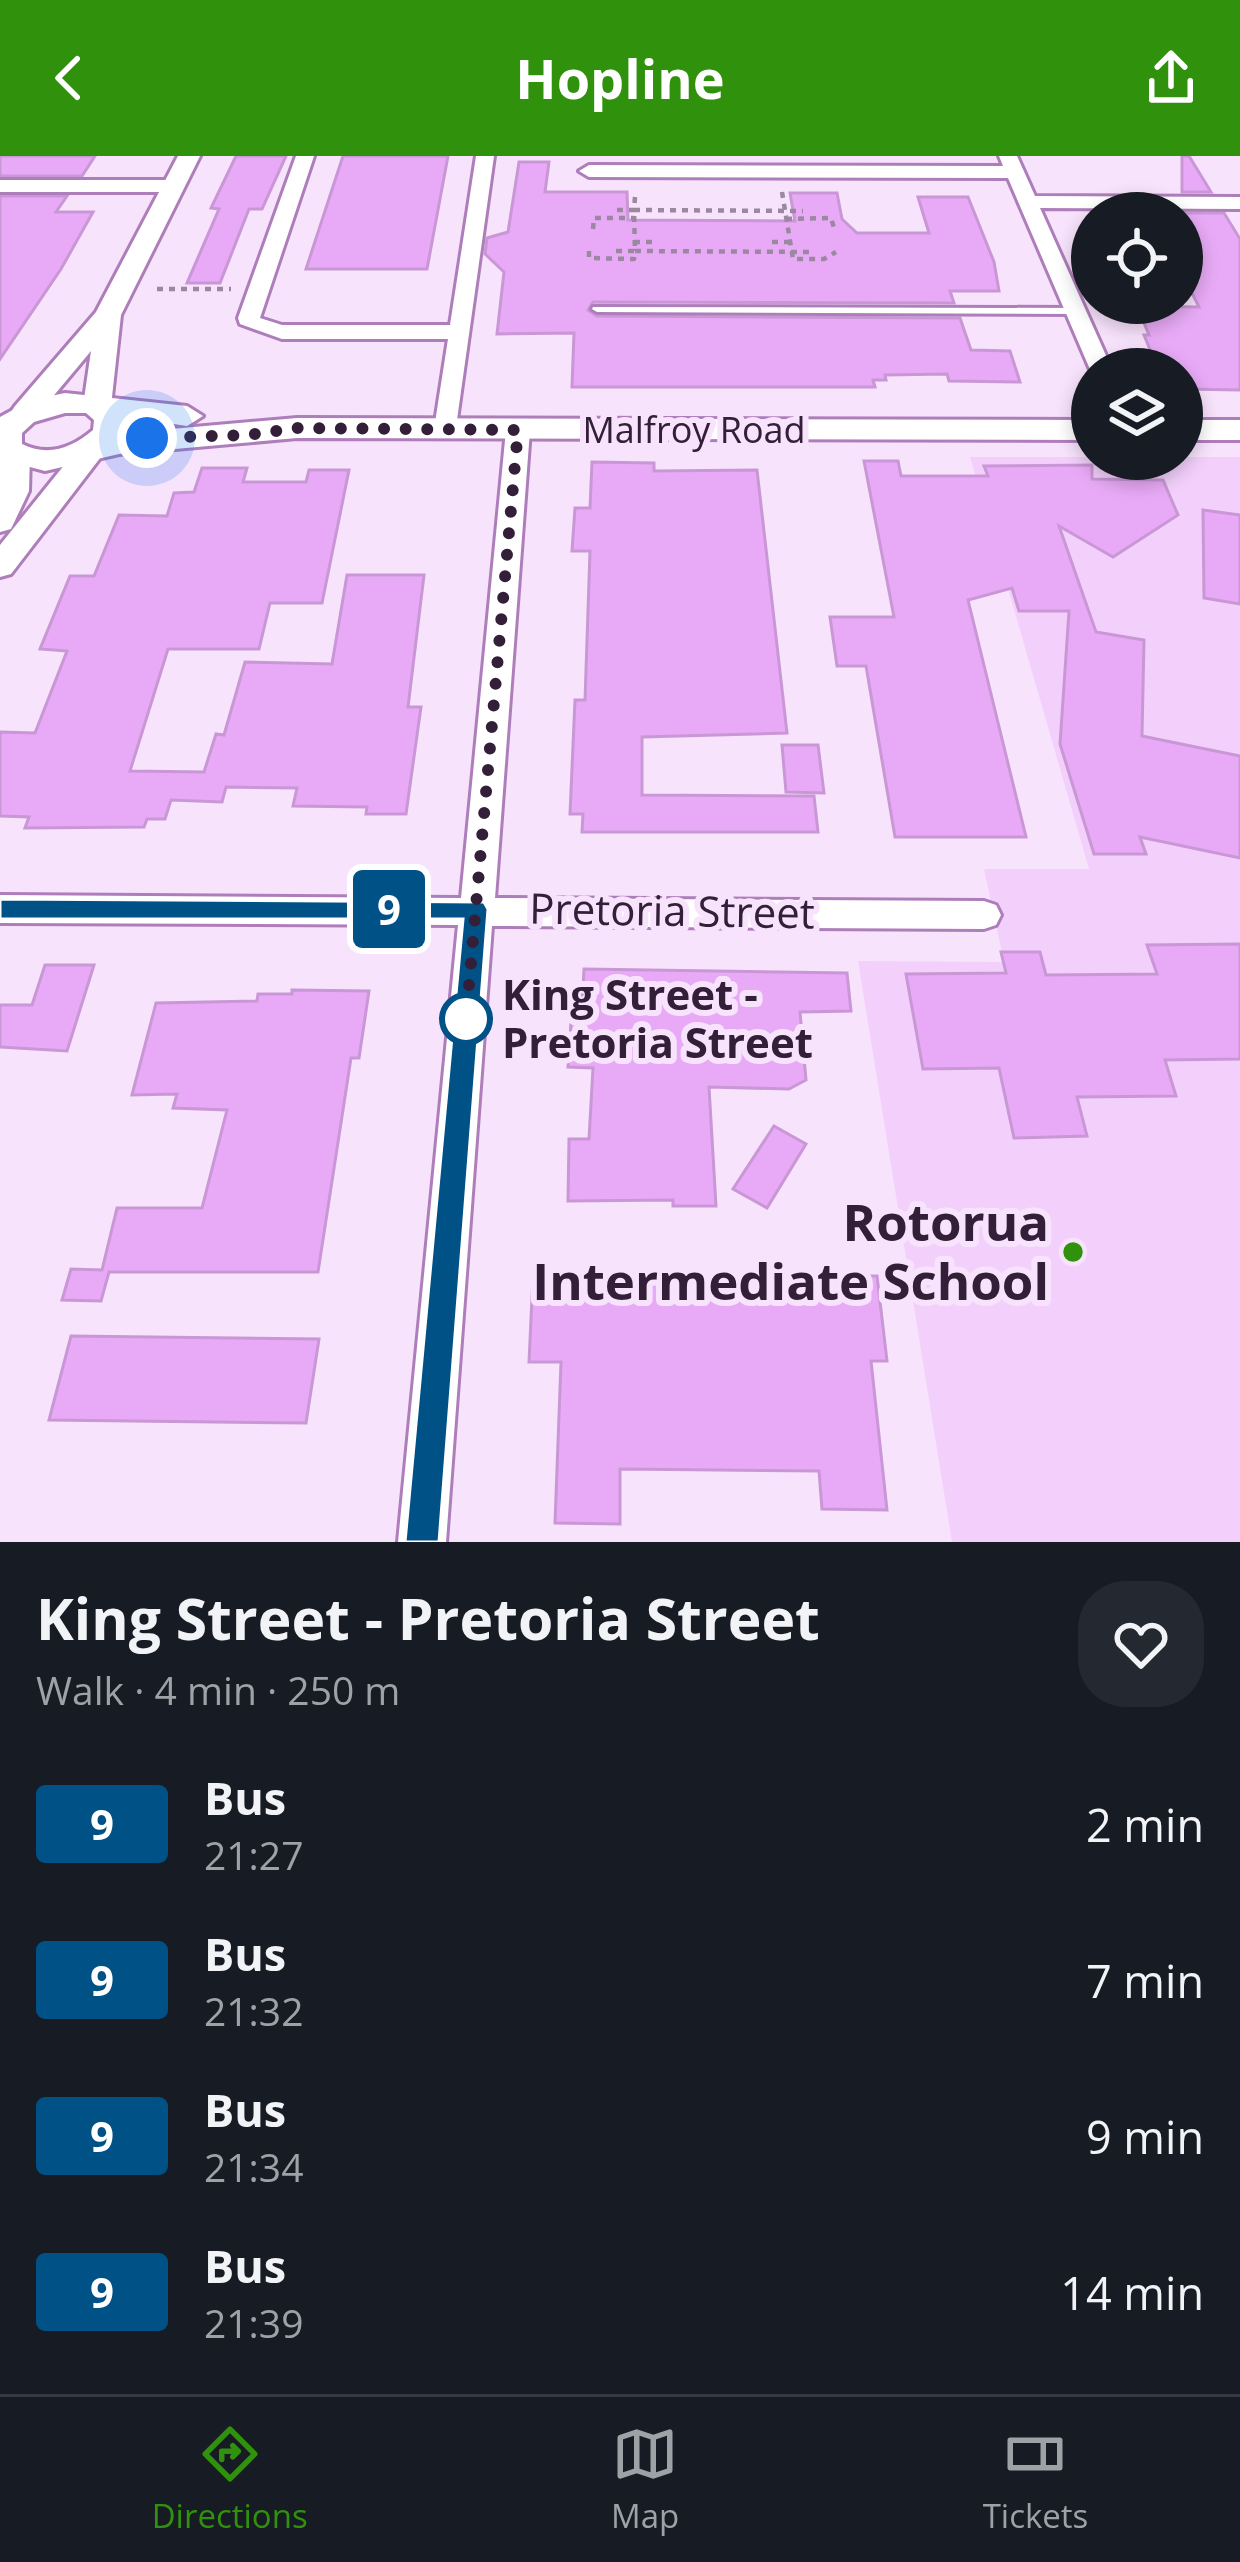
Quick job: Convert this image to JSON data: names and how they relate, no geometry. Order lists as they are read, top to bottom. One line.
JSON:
{"streets":{"main road":["Malfroy Road"],"street":["Pretoria Street"]},"places":["King Street - Pretoria Street","Rotorua Intermediate School"],"lines":["bus line 9"],"page":{"header":"Hopline","on_map":"9","heading":["King Street - Pretoria Street","Walk · 4 min · 250 m"],"list":[{"mark":"9","name":"Bus","note":"21:27","value":"2 min"},{"mark":"9","name":"Bus","note":"21:32","value":"7 min"},{"mark":"9","name":"Bus","note":"21:34","value":"9 min"},{"mark":"9","name":"Bus","note":"21:39","value":"14 min"}],"tabs":["Directions","Map","Tickets"]}}
